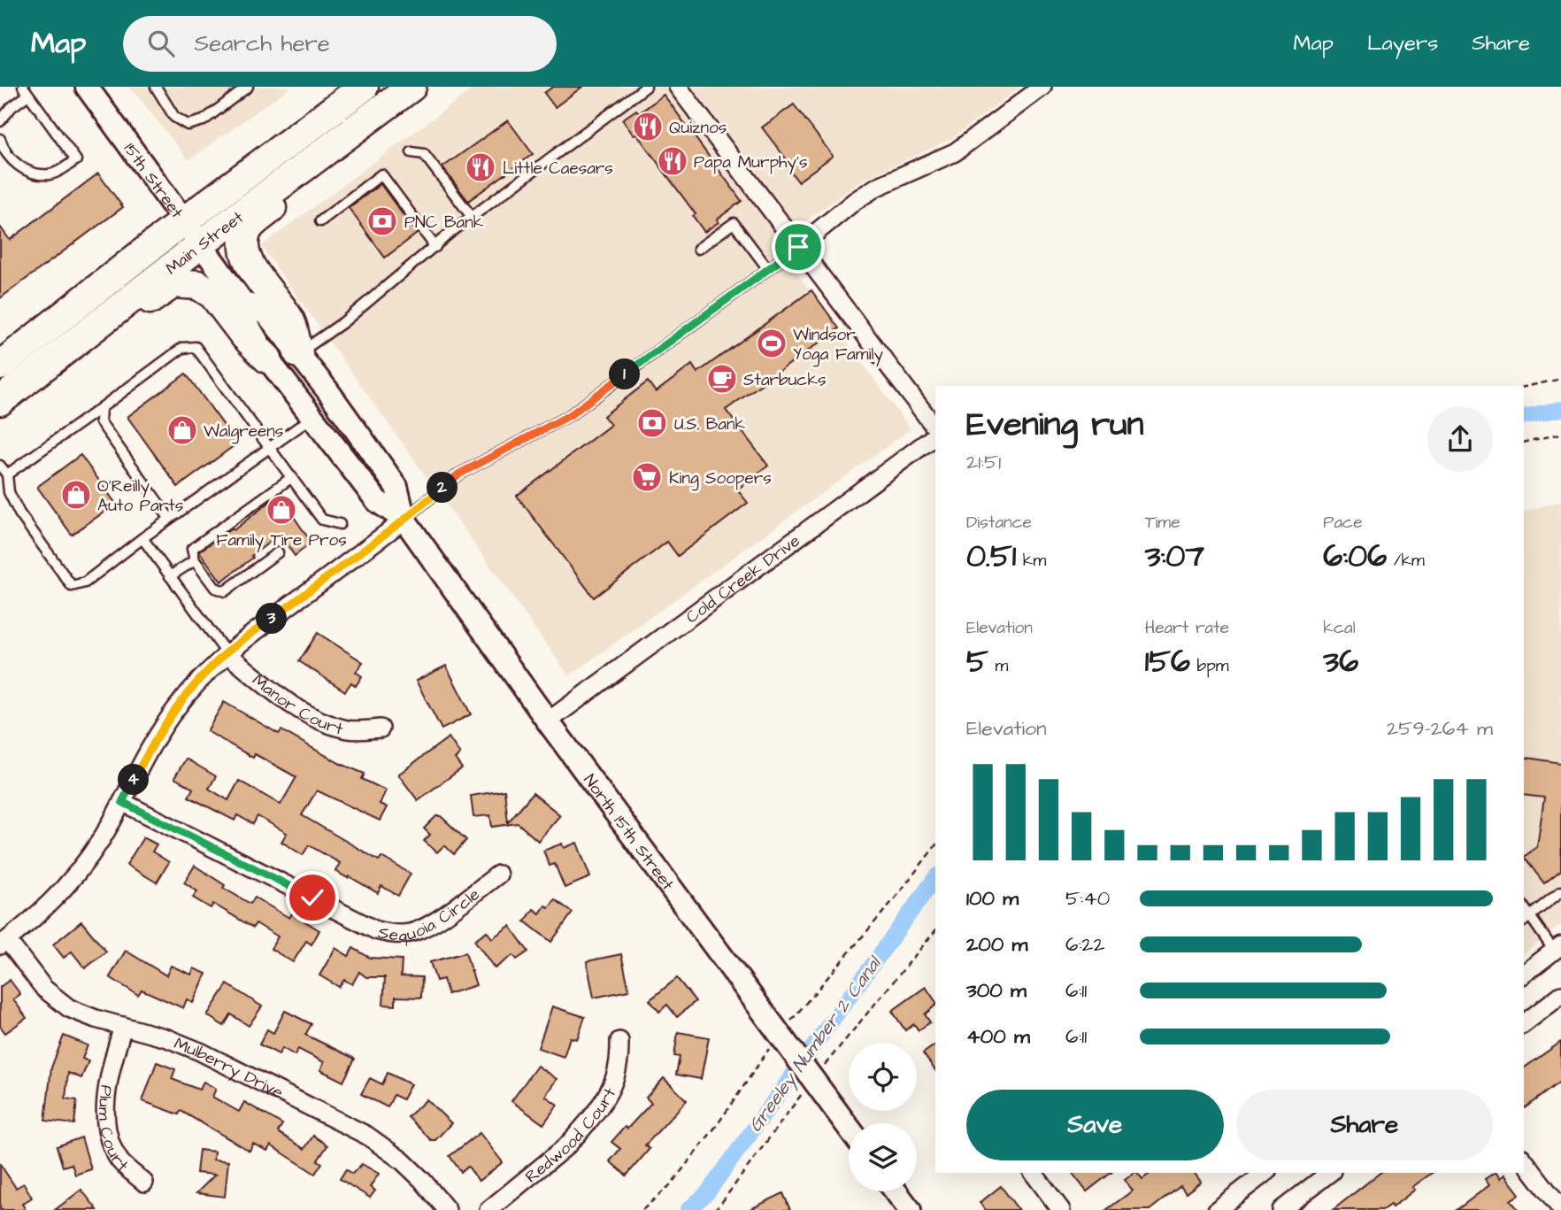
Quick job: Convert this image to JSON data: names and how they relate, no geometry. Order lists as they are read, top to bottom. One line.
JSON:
{"streets":{"main road":["Main Street"],"street":["15th Street","Cold Creek Drive","Manor Court","North 15th Street","Sequoia Circle","Mulberry Drive","Plum Court","Redwood Court"]},"crossings":[["15th Street","Main Street"],["15th Street","North 15th Street"],["Cold Creek Drive","North 15th Street"],["Mulberry Drive","Plum Court"]],"water":["Greeley Number 2 Canal"],"places":{"restaurant":["Quiznos","Papa Murphy's","Little Caesars"],"bank":["PNC Bank","U.S. Bank"],"sports":["Windsor Yoga Family"],"cafe":["Starbucks"],"shop":["Walgreens","O'Reilly Auto Parts","Family Tire Pros"],"supermarket":["King Soopers"]},"page":{"header":"Map","search":"Search here","nav":["Map","Layers","Share"],"pins":["1","2","3","4"],"heading":["Evening run","21:51"],"stats":[["Distance","0.51 km"],["Time","3:07"],["Pace","6:06 /km"],["Elevation","5 m"],["Heart rate","156 bpm"],["kcal","36"]],"chart":["Elevation","259–264 m"],"list":[{"name":"100 m","note":"5:40"},{"name":"200 m","note":"6:22"},{"name":"300 m","note":"6:11"},{"name":"400 m","note":"6:11"}],"buttons":["Save","Share"]}}
